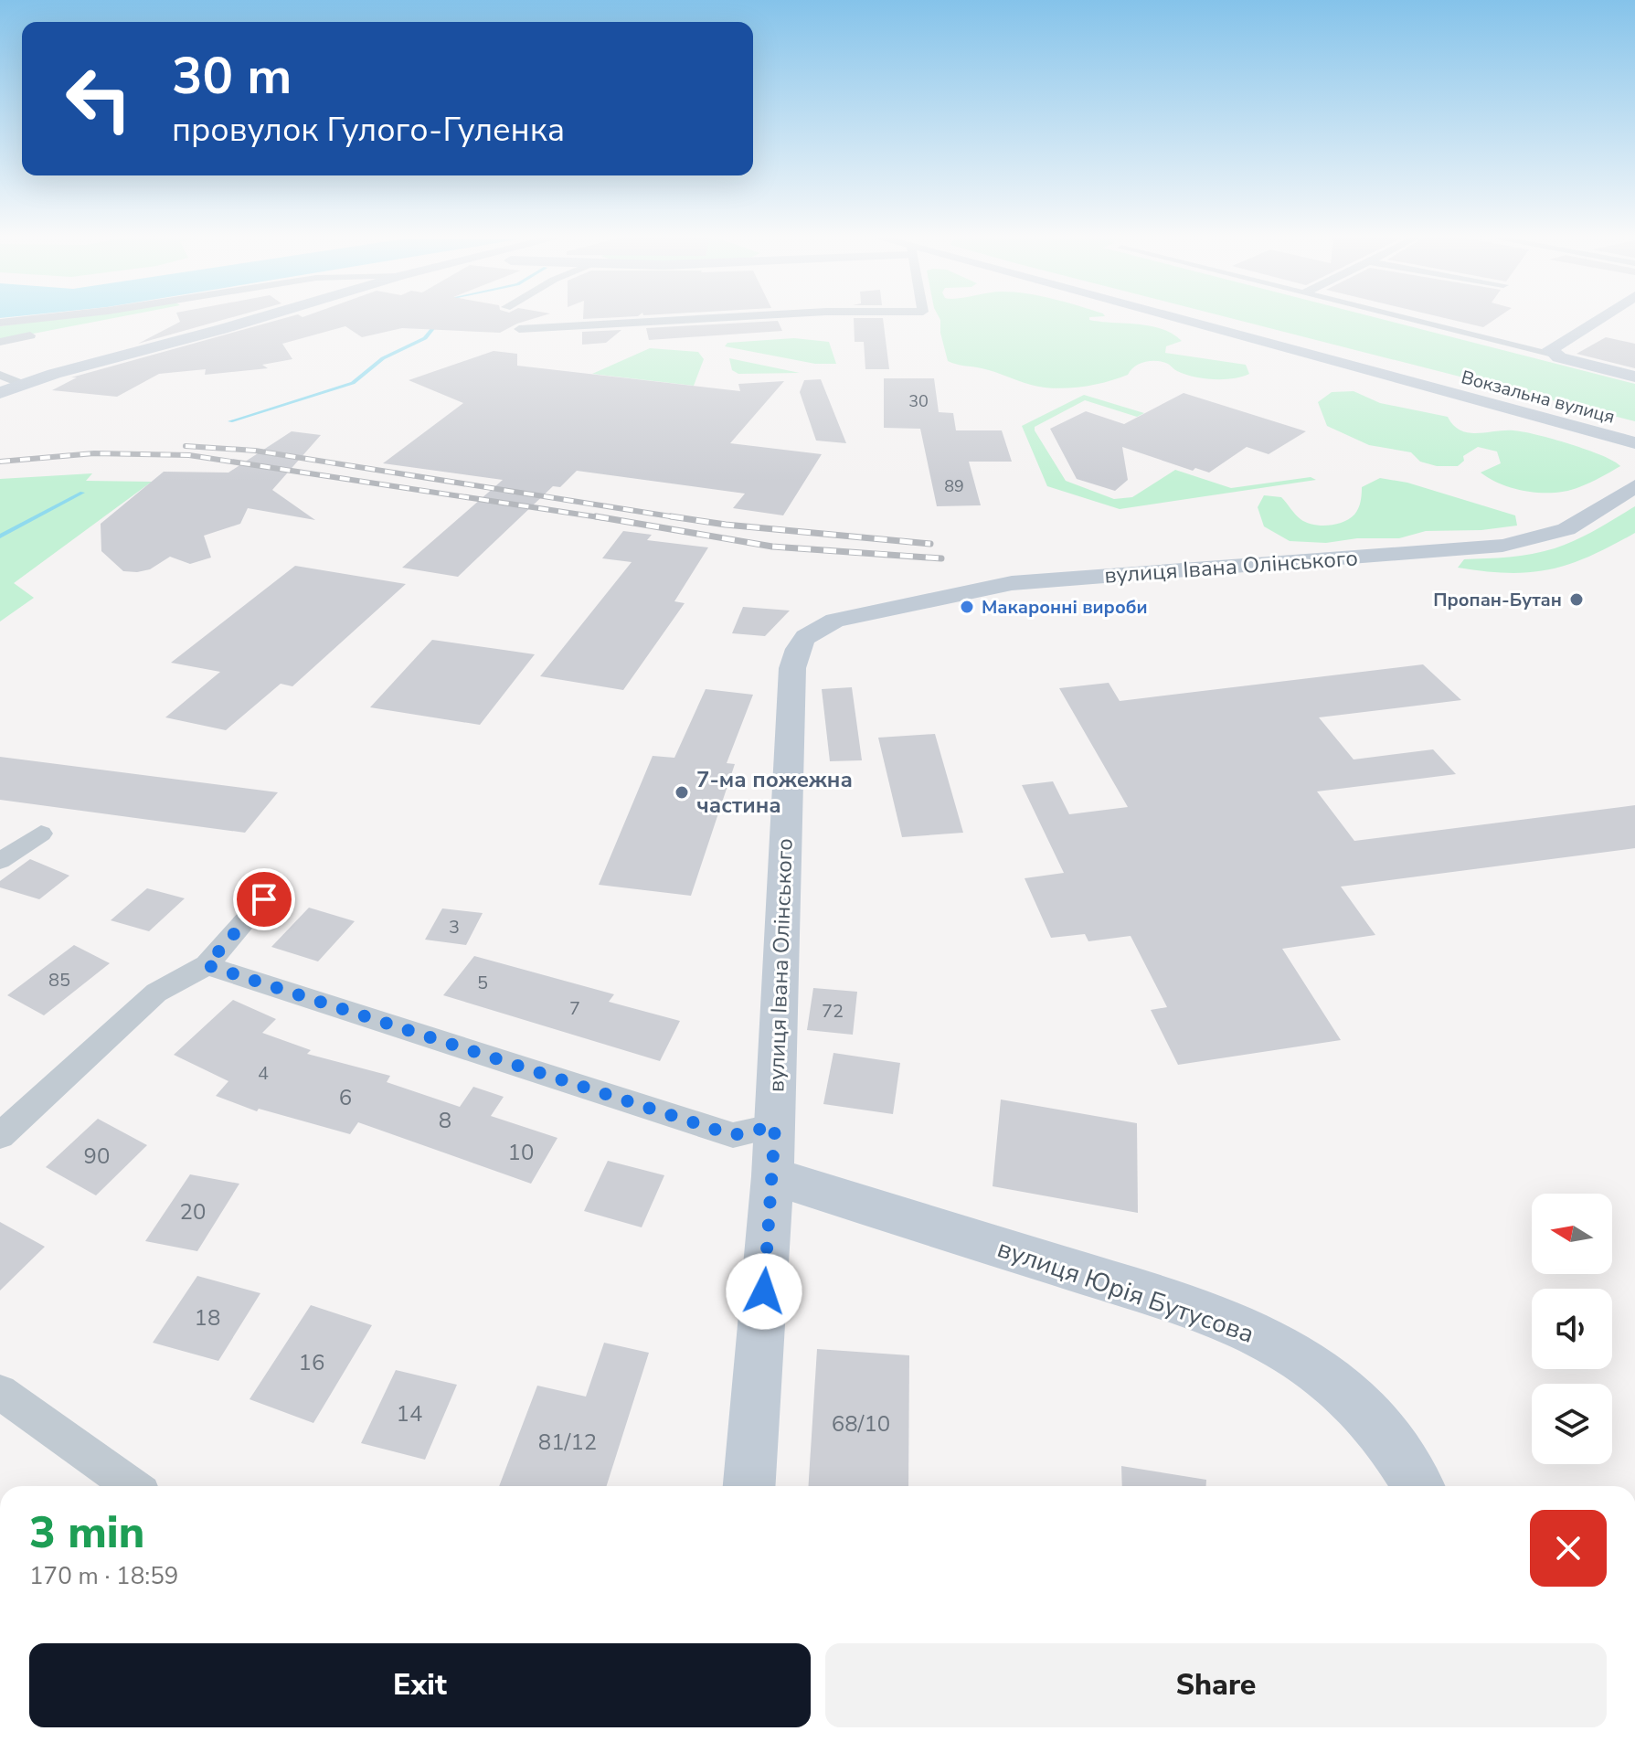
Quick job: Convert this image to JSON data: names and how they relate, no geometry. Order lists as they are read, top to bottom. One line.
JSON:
{"streets":{"main road":["Вокзальна вулиця","вулиця Івана Олінського","вулиця Юрія Бутусова"]},"crossings":[["вулиця Івана Олінського","вулиця Юрія Бутусова"]],"places":["Пропан-Бутан","Макаронні вироби","7-ма пожежна частина"],"house_numbers":["30","89","3","85","5","7","72","4","6","8","10","90","20","18","16","14","68/10","81/12"],"north":"left","page":{"turn":["30 m","провулок Гулого-Гуленка"],"heading":["3 min","170 m · 18:59"],"buttons":["Exit","Share"]}}
